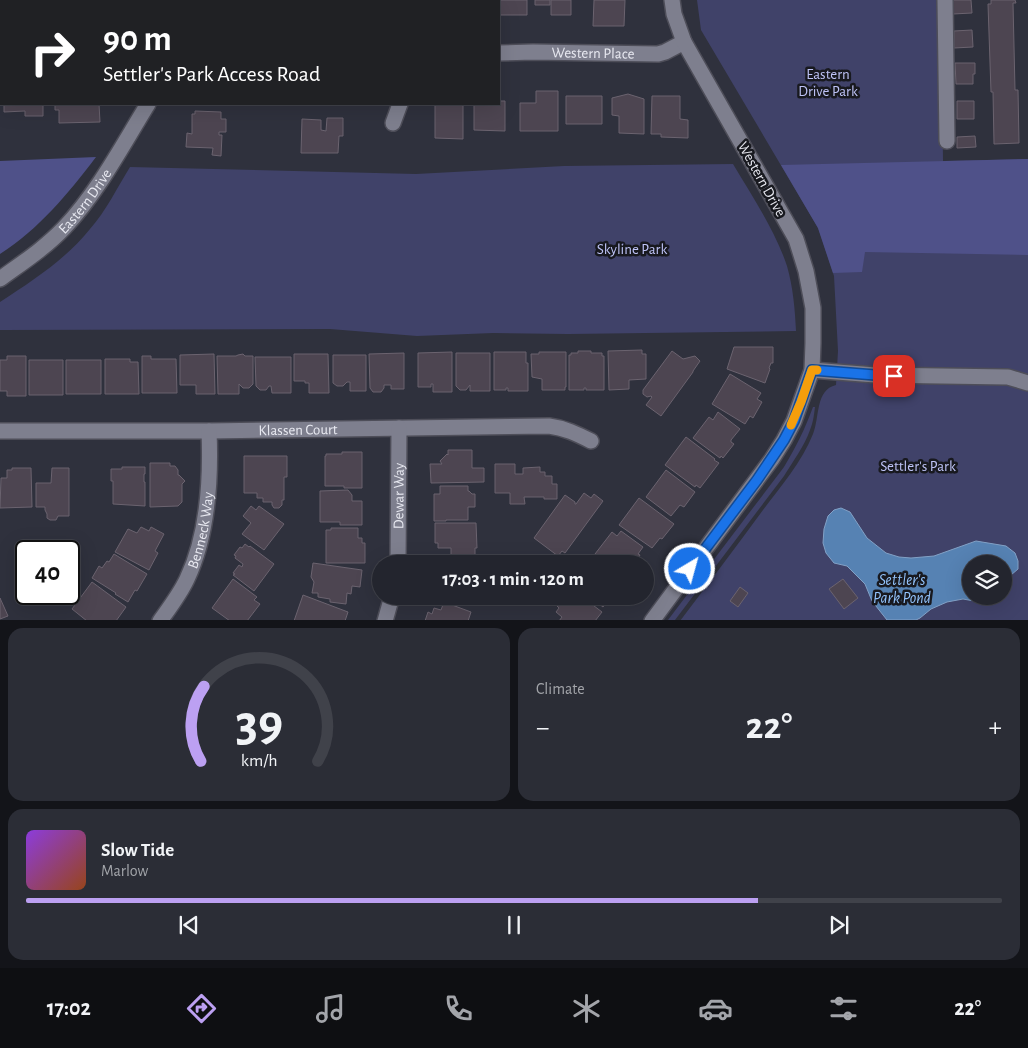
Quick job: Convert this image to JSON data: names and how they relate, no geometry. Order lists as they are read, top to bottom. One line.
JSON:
{"streets":{"street":["Western Place","Western Drive","Eastern Drive","Klassen Court","Dewar Way","Benneck Way"]},"crossings":[["Western Place","Western Drive"],["Klassen Court","Dewar Way"],["Klassen Court","Benneck Way"]],"water":["Settler's Park Pond"],"parks":["Eastern Drive Park","Skyline Park","Settler's Park"],"page":{"turn":["90 m","Settler's Park Access Road"],"limit":"40","trip":"17:03 · 1 min · 120 m","tile":"Climate","heat":["−","22°","+"],"song":["Slow Tide","Marlow"],"tabs":["17:02","22°"],"gauge":["39","km/h"]}}
